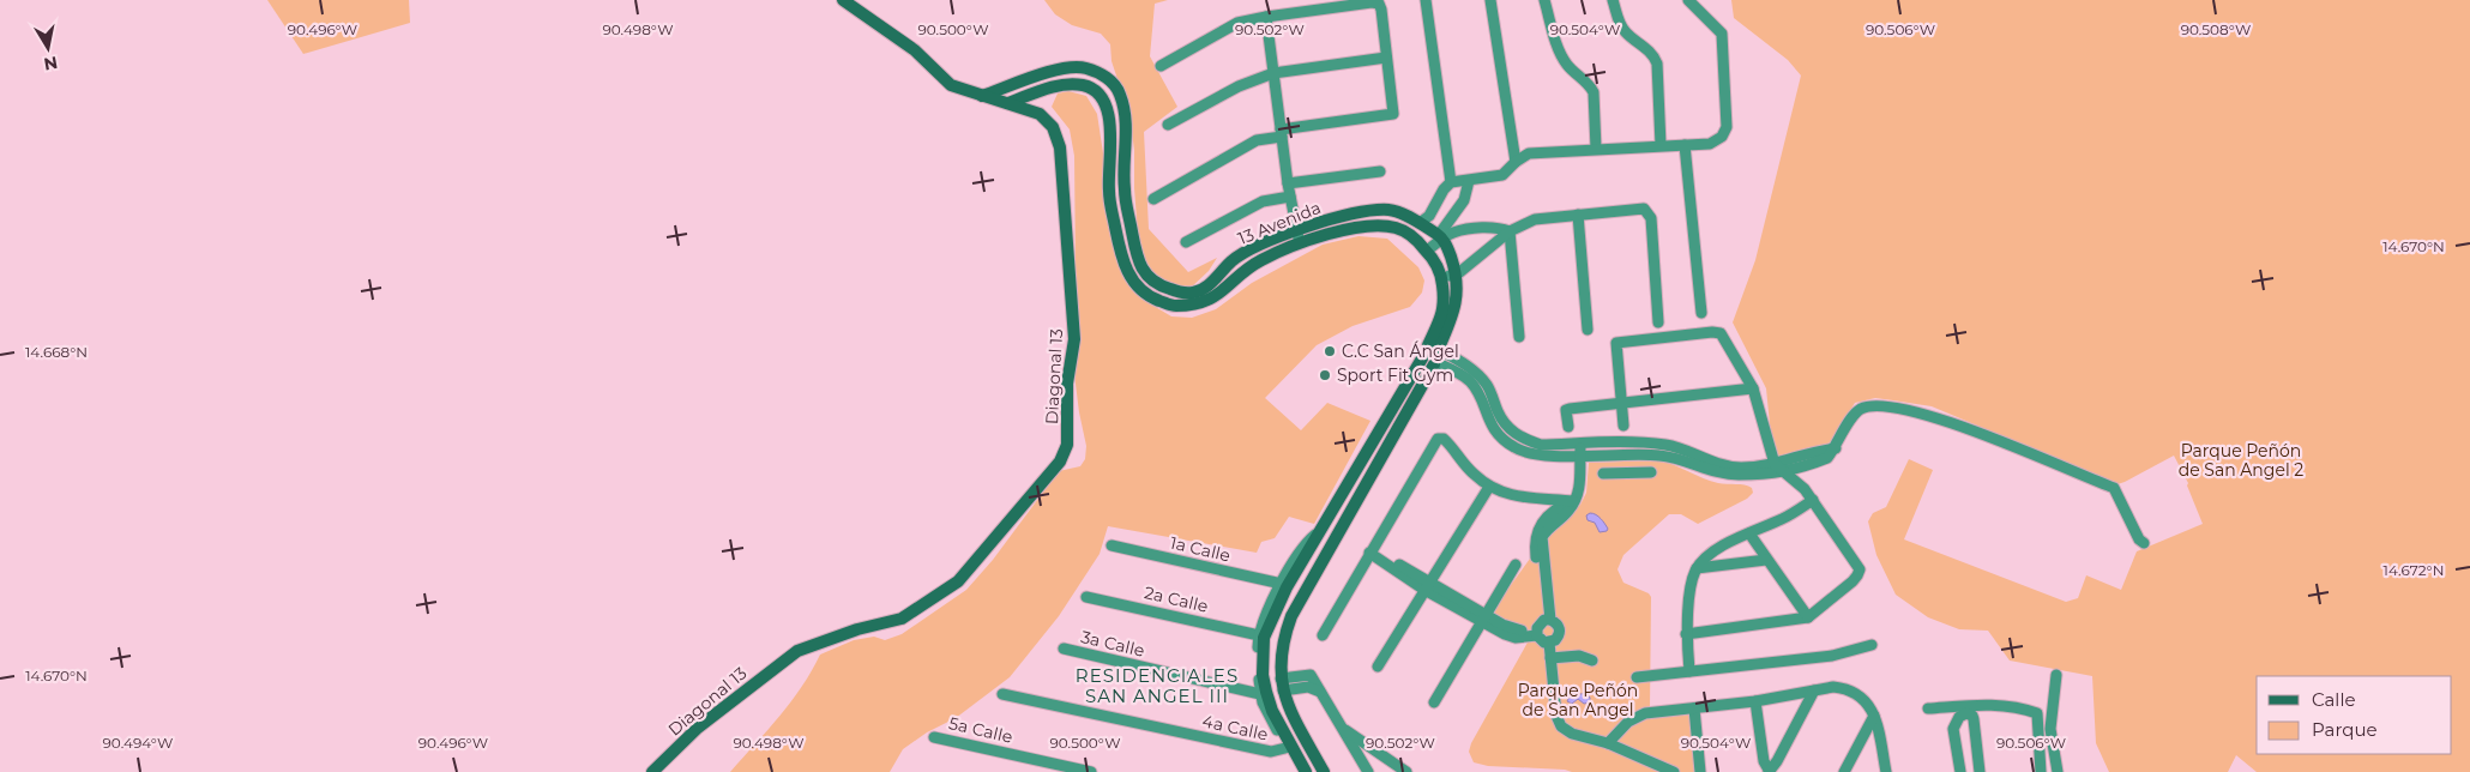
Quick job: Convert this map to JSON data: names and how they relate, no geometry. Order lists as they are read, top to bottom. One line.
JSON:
{"streets":{"street":["13 Avenida","Diagonal 13","1a Calle","2a Calle","3a Calle","4a Calle","5a Calle"]},"crossings":[["13 Avenida","Diagonal 13"]],"districts":["RESIDENCIALES SAN ANGEL III"],"parks":["Parque Peñón de San Angel 2","Parque Peñón de San Angel"],"places":["C.C San Ángel","Sport Fit Gym"],"legend":["Calle","Parque"],"north":"bottom","coordinates":["90.496°W","90.498°W","90.500°W","90.502°W","90.504°W","90.506°W","90.508°W","14.670°N","14.668°N","14.672°N","90.494°W"]}
